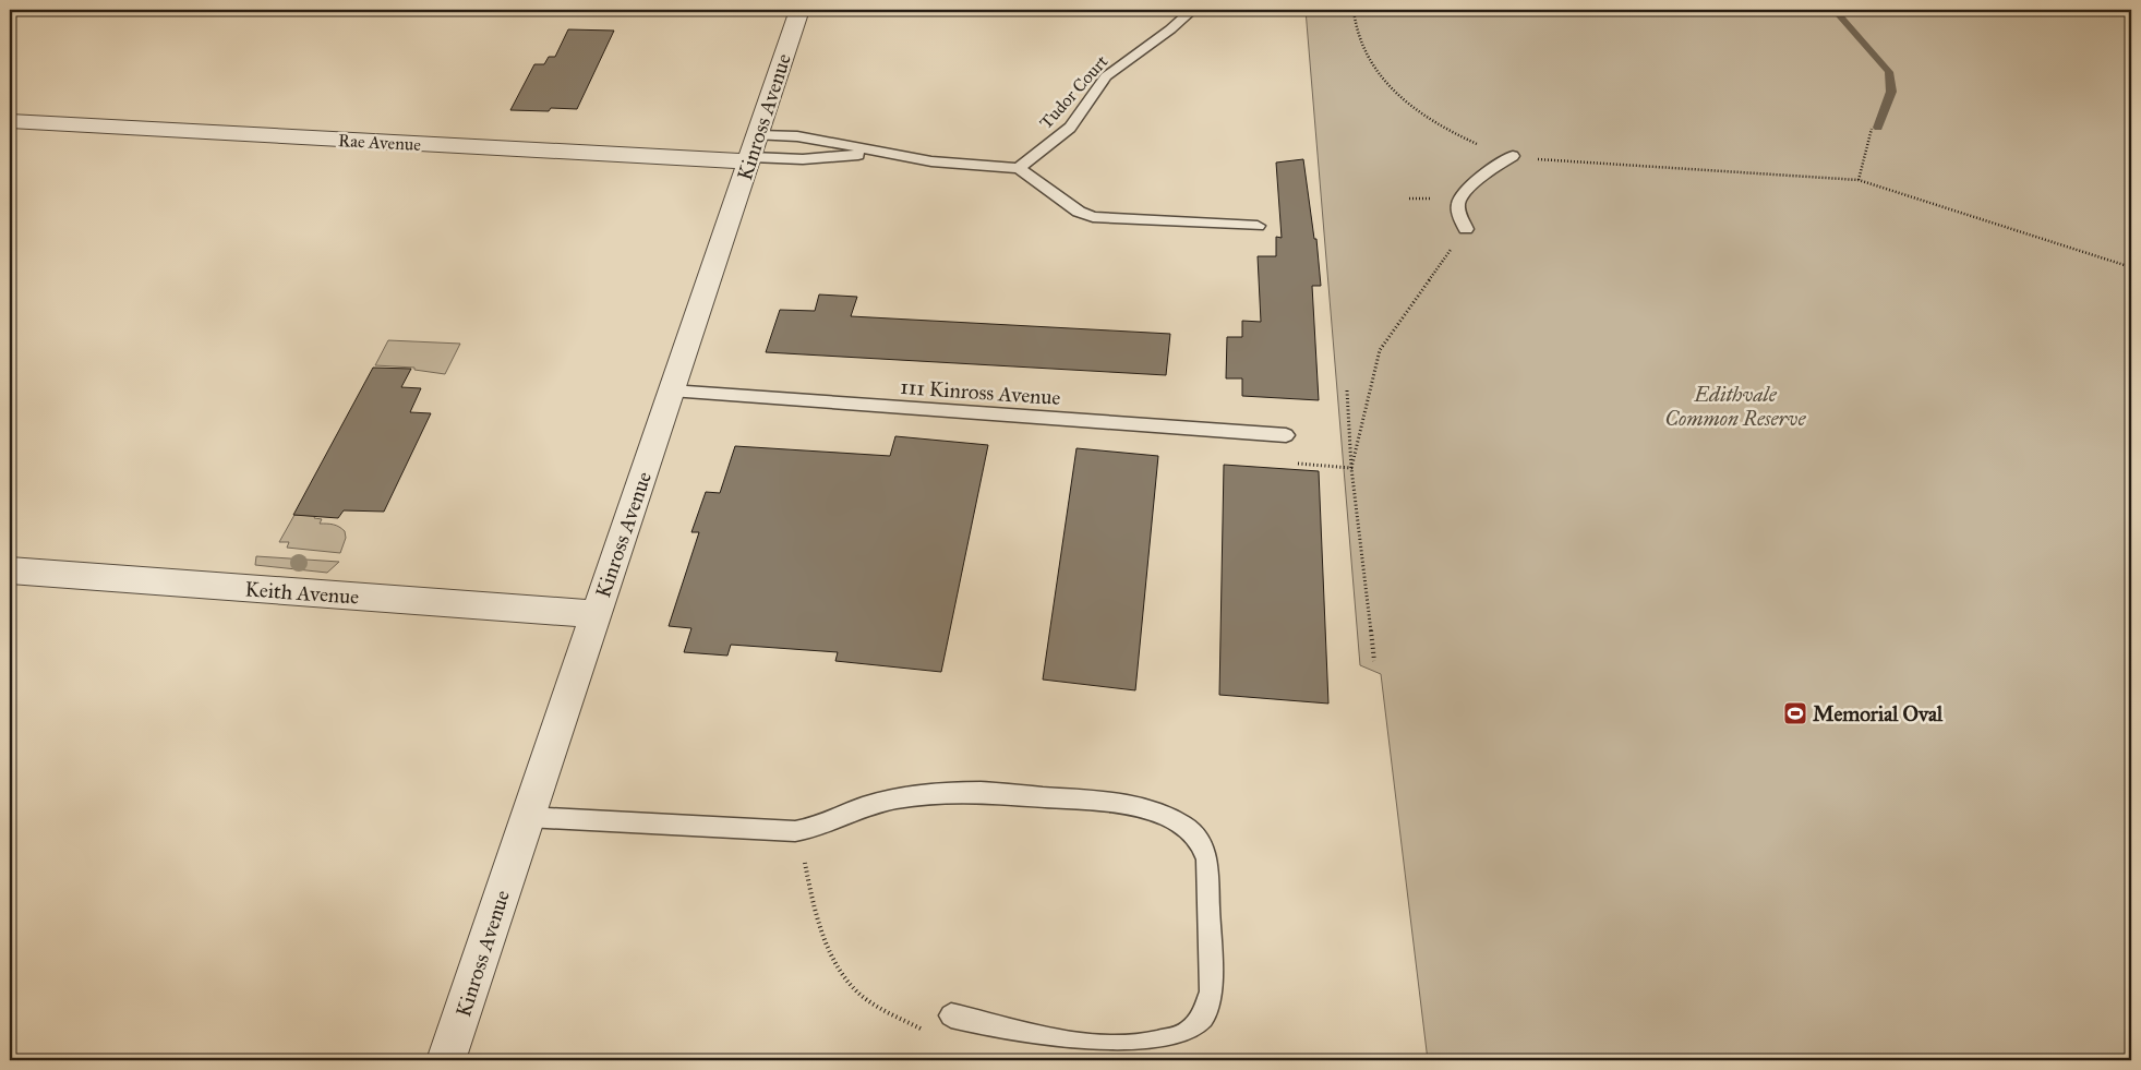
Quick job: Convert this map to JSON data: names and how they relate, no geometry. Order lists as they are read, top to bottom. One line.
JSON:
{"streets":{"street":["Kinross Avenue","Rae Avenue","Keith Avenue"],"lane":["Tudor Court","111 Kinross Avenue"]},"crossings":[["Kinross Avenue","Rae Avenue"],["Kinross Avenue","111 Kinross Avenue"],["Kinross Avenue","Keith Avenue"]],"parks":["Edithvale Common Reserve"],"places":{"sports":["Memorial Oval"]}}
